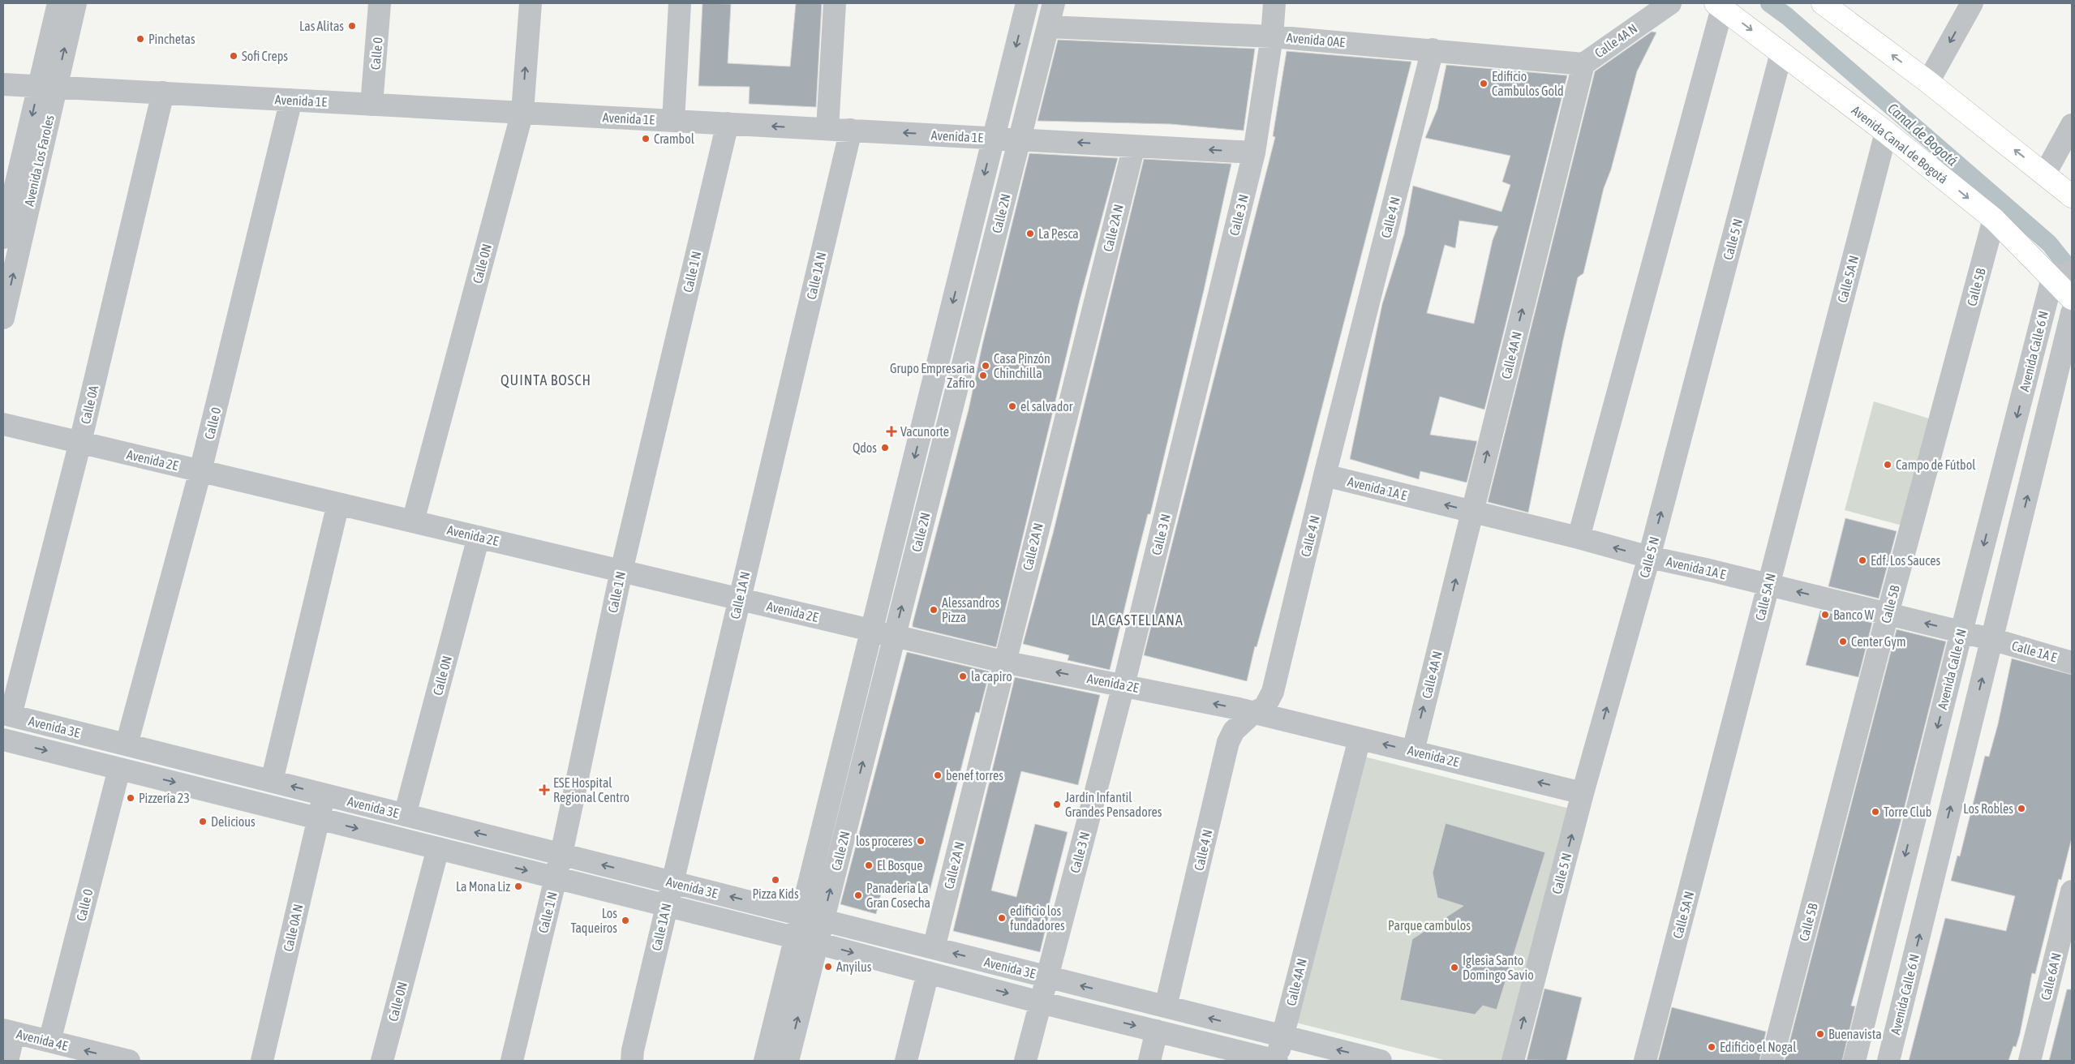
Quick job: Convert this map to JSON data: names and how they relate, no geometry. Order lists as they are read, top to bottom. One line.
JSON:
{"streets":{"main road":["Avenida Canal de Bogotá"],"street":["Avenida 0AE","Calle 4A N","Calle 0","Avenida 1E","Avenida Los Faroles","Calle 2N","Calle 3 N","Calle 4 N","Calle 2A N","Calle 5 N","Calle 0N","Calle 1 N","Calle 1A N","Calle 5A N","Calle 5B","Avenida Calle 6 N","Calle 0A","Avenida 2E","Avenida 1A E","Calle 1A E","Avenida 3E","Calle 0A N","Calle 6A N","Avenida 4E"]},"crossings":[["Avenida 0AE","Calle 4A N"],["Avenida 0AE","Calle 2N"],["Avenida 0AE","Calle 3 N"],["Avenida 0AE","Calle 4 N"],["Calle 4A N","Avenida 2E"],["Calle 4A N","Avenida 1A E"],["Calle 4A N","Avenida 3E"],["Calle 0","Avenida 1E"],["Calle 0","Avenida 2E"],["Calle 0","Avenida 3E"],["Calle 0","Avenida 4E"],["Avenida 1E","Avenida Los Faroles"],["Avenida 1E","Calle 2N"],["Avenida 1E","Calle 3 N"],["Avenida 1E","Calle 2A N"],["Avenida 1E","Calle 0N"],["Avenida 1E","Calle 1 N"],["Avenida 1E","Calle 1A N"],["Avenida 1E","Calle 0A"],["Avenida Canal de Bogotá","Calle 5 N"],["Avenida Canal de Bogotá","Calle 5A N"],["Avenida Canal de Bogotá","Calle 5B"],["Avenida Canal de Bogotá","Avenida Calle 6 N"],["Calle 2N","Avenida 2E"],["Calle 2N","Avenida 3E"],["Calle 3 N","Avenida 2E"],["Calle 3 N","Avenida 3E"],["Calle 4 N","Avenida 2E"],["Calle 4 N","Avenida 1A E"],["Calle 4 N","Avenida 3E"],["Calle 2A N","Avenida 2E"],["Calle 2A N","Avenida 3E"],["Calle 5 N","Avenida 2E"],["Calle 5 N","Avenida 1A E"],["Calle 0N","Avenida 2E"],["Calle 0N","Avenida 3E"],["Calle 1 N","Avenida 2E"],["Calle 1 N","Avenida 3E"],["Calle 1A N","Avenida 2E"],["Calle 1A N","Avenida 3E"],["Calle 5A N","Avenida 1A E"],["Calle 5B","Avenida 1A E"],["Avenida Calle 6 N","Avenida 1A E"],["Avenida Calle 6 N","Calle 1A E"],["Calle 0A","Avenida 2E"],["Calle 0A","Avenida 3E"],["Avenida 1A E","Calle 1A E"],["Avenida 3E","Calle 0A N"]],"one_way":["Avenida 1E","Avenida 1A E","Avenida 4E"],"districts":["QUINTA BOSCH","LA CASTELLANA"],"water":["Canal de Bogotá"],"parks":["Parque cambulos"],"places":{"other":["Las Alitas","Pinchetas","Sofi Creps","Edificio Cambulos Gold","Crambol","La Pesca","Casa Pinzón Chinchilla","Grupo Empresaria Zafiro","el salvador","Qdos","Campo de Fútbol","Edf. Los Sauces","Alessandros Pizza","Banco W","Center Gym","la capiro","benef torres","Pizzería 23","Jardín Infantil Grandes Pensadores","Los Robles","Torre Club","Delicious","los proceres","El Bosque","Pizza Kids","La Mona Liz","Panaderia La Gran Cosecha","edificio los fundadores","Los Taqueiros","Anyilus","Iglesia Santo Domingo Savio","Buenavista","Edificio el Nogal"],"health":["Vacunorte","ESE Hospital Regional Centro"]}}
